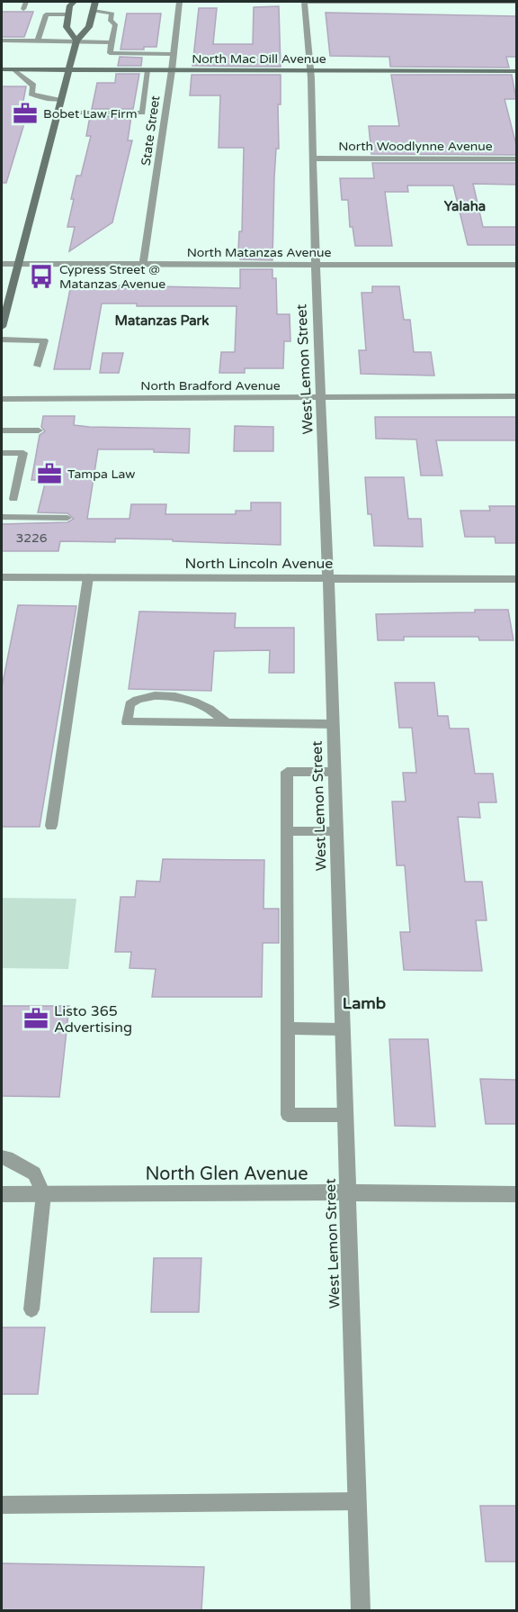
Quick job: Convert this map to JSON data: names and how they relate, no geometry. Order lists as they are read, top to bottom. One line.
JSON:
{"streets":{"street":["North Mac Dill Avenue","State Street","North Woodlynne Avenue","North Matanzas Avenue","West Lemon Street","North Bradford Avenue","North Lincoln Avenue","North Glen Avenue"]},"crossings":[["North Mac Dill Avenue","State Street"],["North Mac Dill Avenue","West Lemon Street"],["State Street","North Matanzas Avenue"],["North Woodlynne Avenue","West Lemon Street"],["North Matanzas Avenue","West Lemon Street"],["West Lemon Street","North Bradford Avenue"],["West Lemon Street","North Lincoln Avenue"],["West Lemon Street","North Glen Avenue"]],"districts":["Yalaha","Matanzas Park","Lamb"],"places":{"office":["Bobet Law Firm","Tampa Law","Listo 365 Advertising"],"bus stop":["Cypress Street @ Matanzas Avenue"]},"house_numbers":["3226"]}
